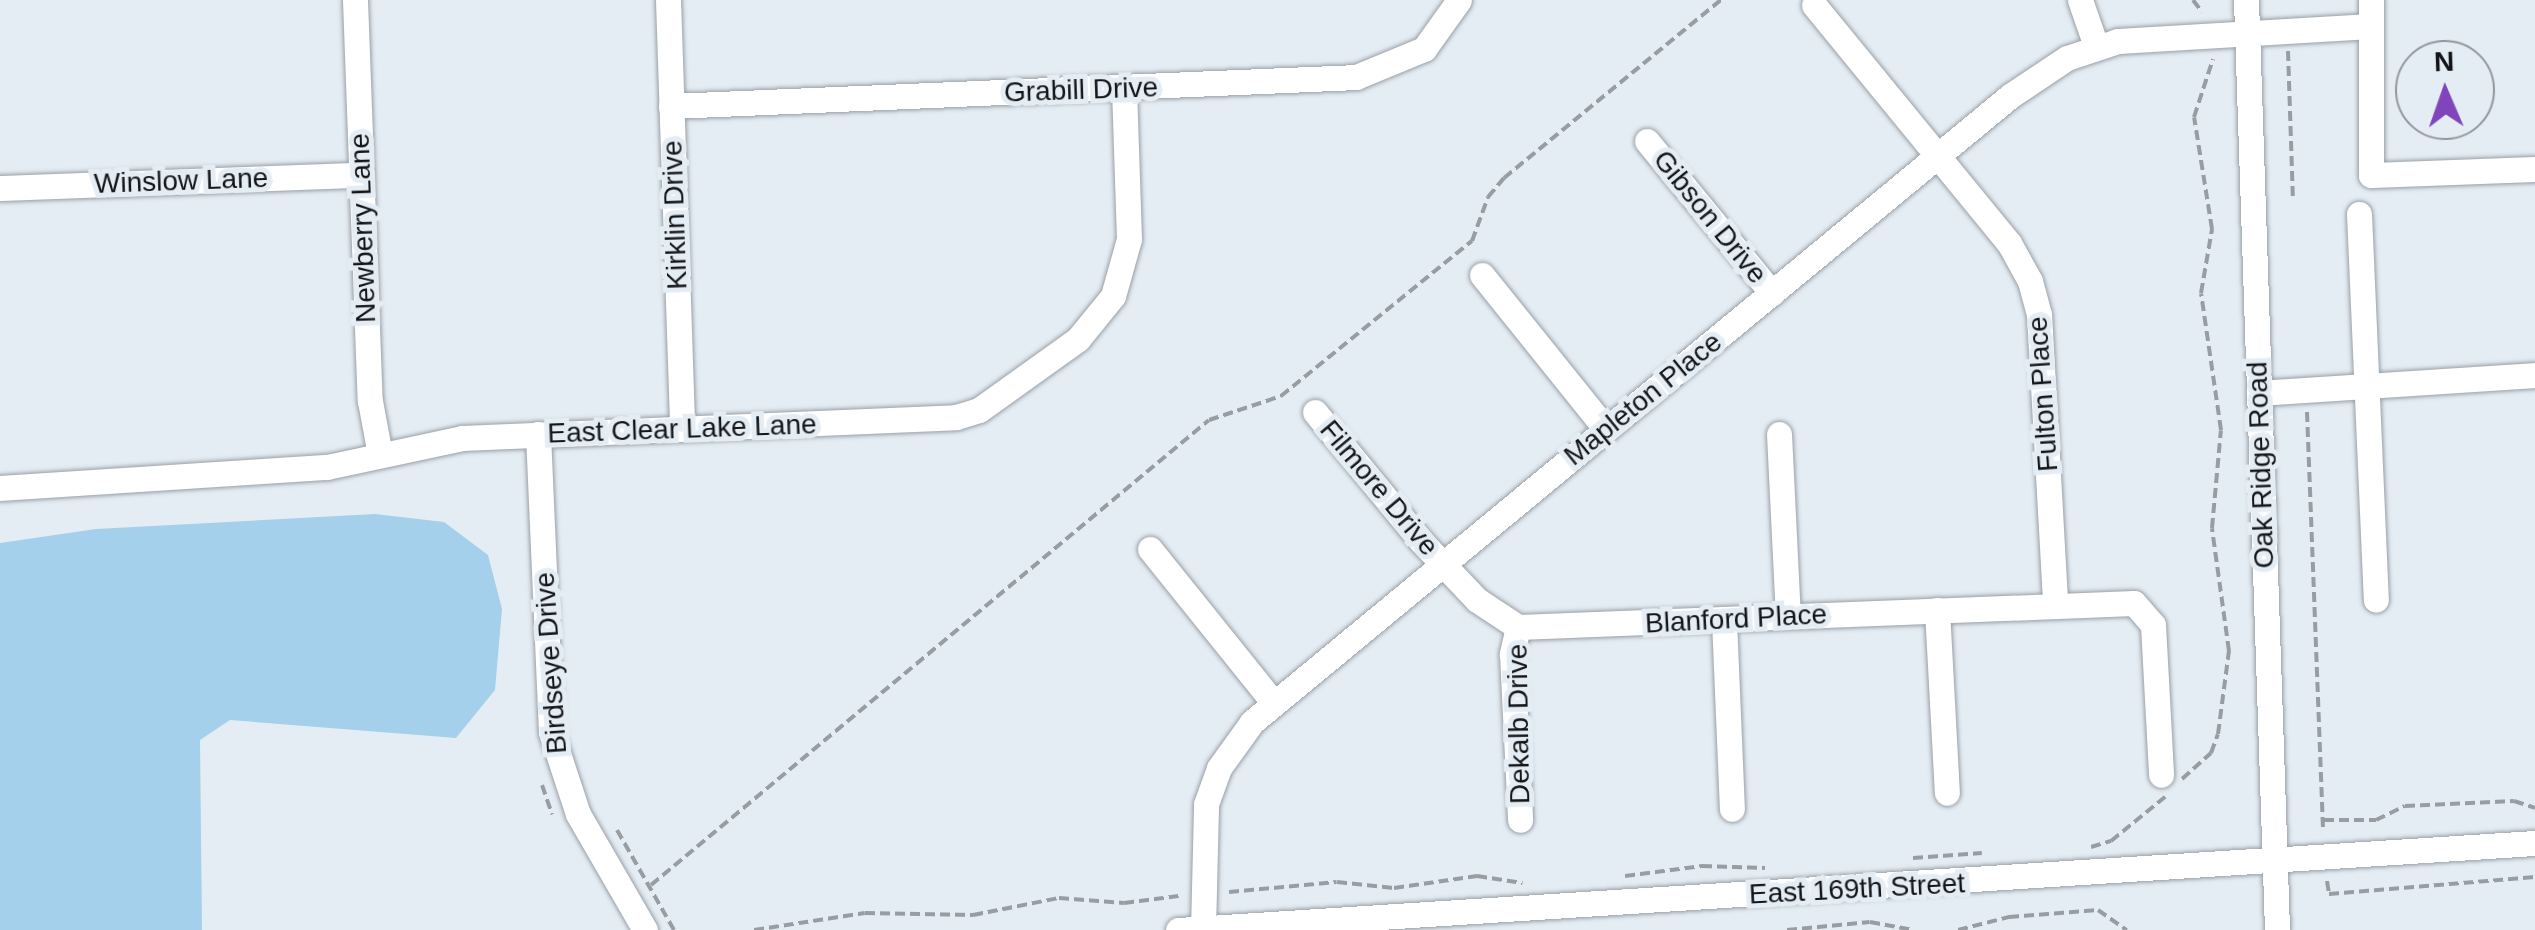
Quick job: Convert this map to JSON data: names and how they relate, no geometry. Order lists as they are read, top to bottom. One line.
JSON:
{"streets":{"street":["Grabill Drive","Winslow Lane","Kirklin Drive","Gibson Drive","Newberry Lane","Fulton Place","Mapleton Place","East Clear Lake Lane","Oak Ridge Road","Filmore Drive","Blanford Place","Birdseye Drive","Dekalb Drive","East 169th Street"]},"crossings":[["Grabill Drive","Kirklin Drive"],["Grabill Drive","East Clear Lake Lane"],["Winslow Lane","Newberry Lane"],["Kirklin Drive","East Clear Lake Lane"],["Gibson Drive","Mapleton Place"],["Newberry Lane","East Clear Lake Lane"],["Fulton Place","Mapleton Place"],["Fulton Place","Blanford Place"],["Mapleton Place","Oak Ridge Road"],["Mapleton Place","Filmore Drive"],["Mapleton Place","East 169th Street"],["East Clear Lake Lane","Birdseye Drive"],["Oak Ridge Road","East 169th Street"],["Blanford Place","Dekalb Drive"]],"north":"top"}
